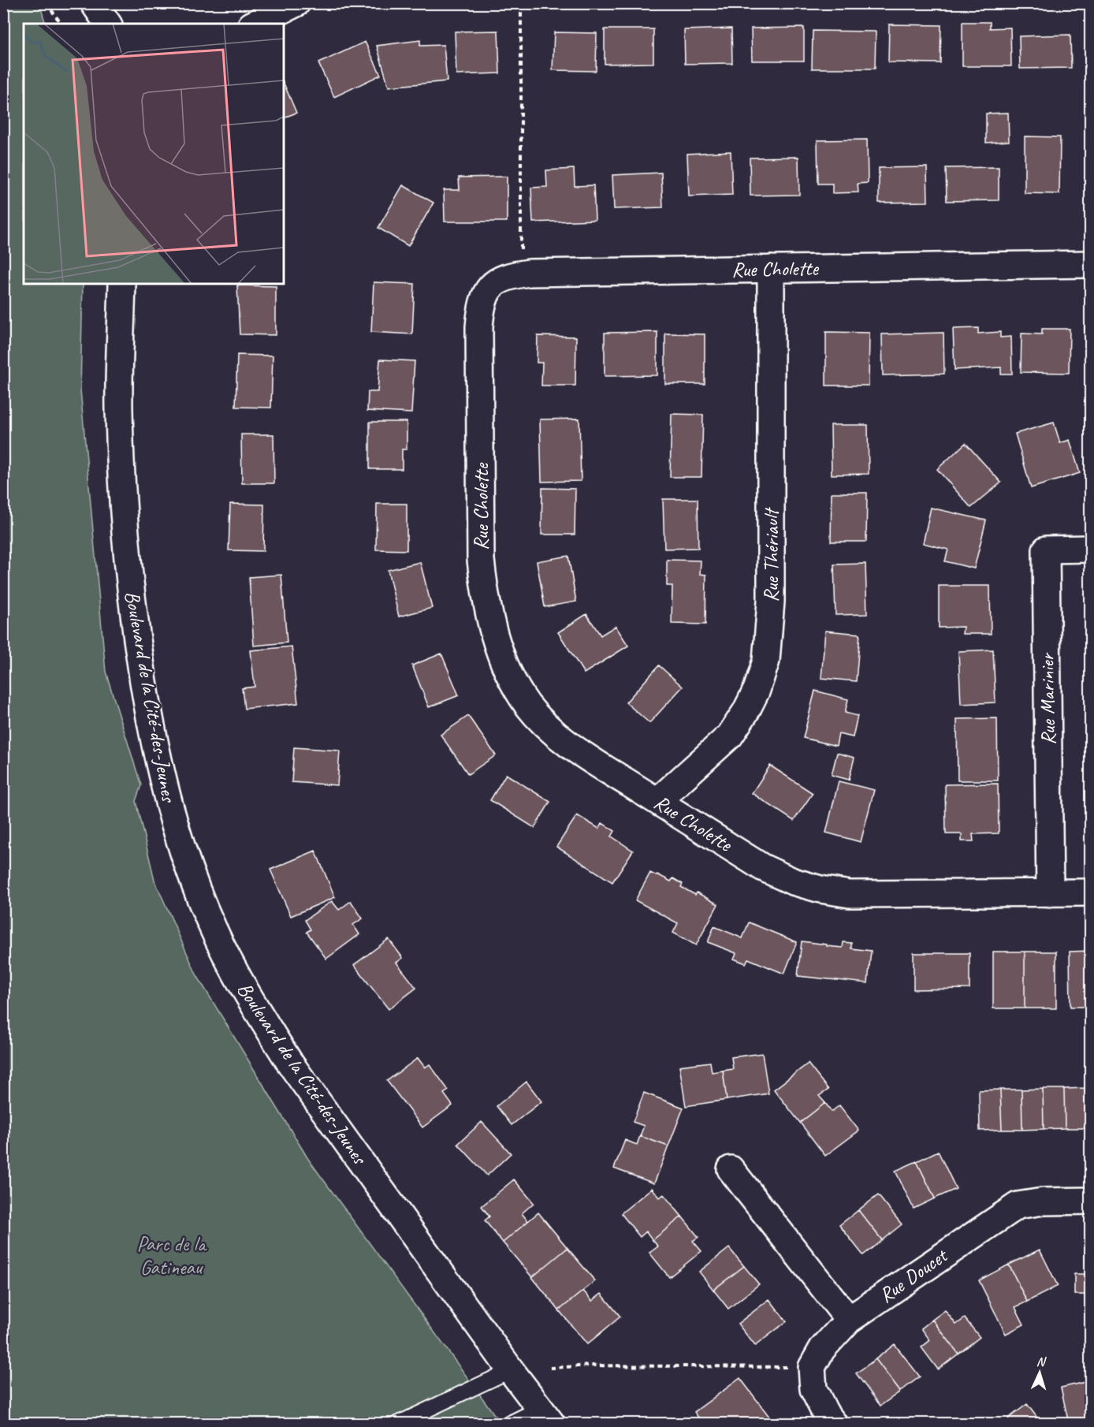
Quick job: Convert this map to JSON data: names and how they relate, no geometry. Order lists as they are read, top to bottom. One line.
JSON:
{"streets":{"street":["Rue Cholette","Rue Thériault","Boulevard de la Cité-des-Jeunes","Rue Marinier","Rue Doucet"]},"crossings":[["Rue Cholette","Rue Thériault"],["Rue Cholette","Rue Marinier"]],"parks":["Parc de la Gatineau"],"north":"top"}
